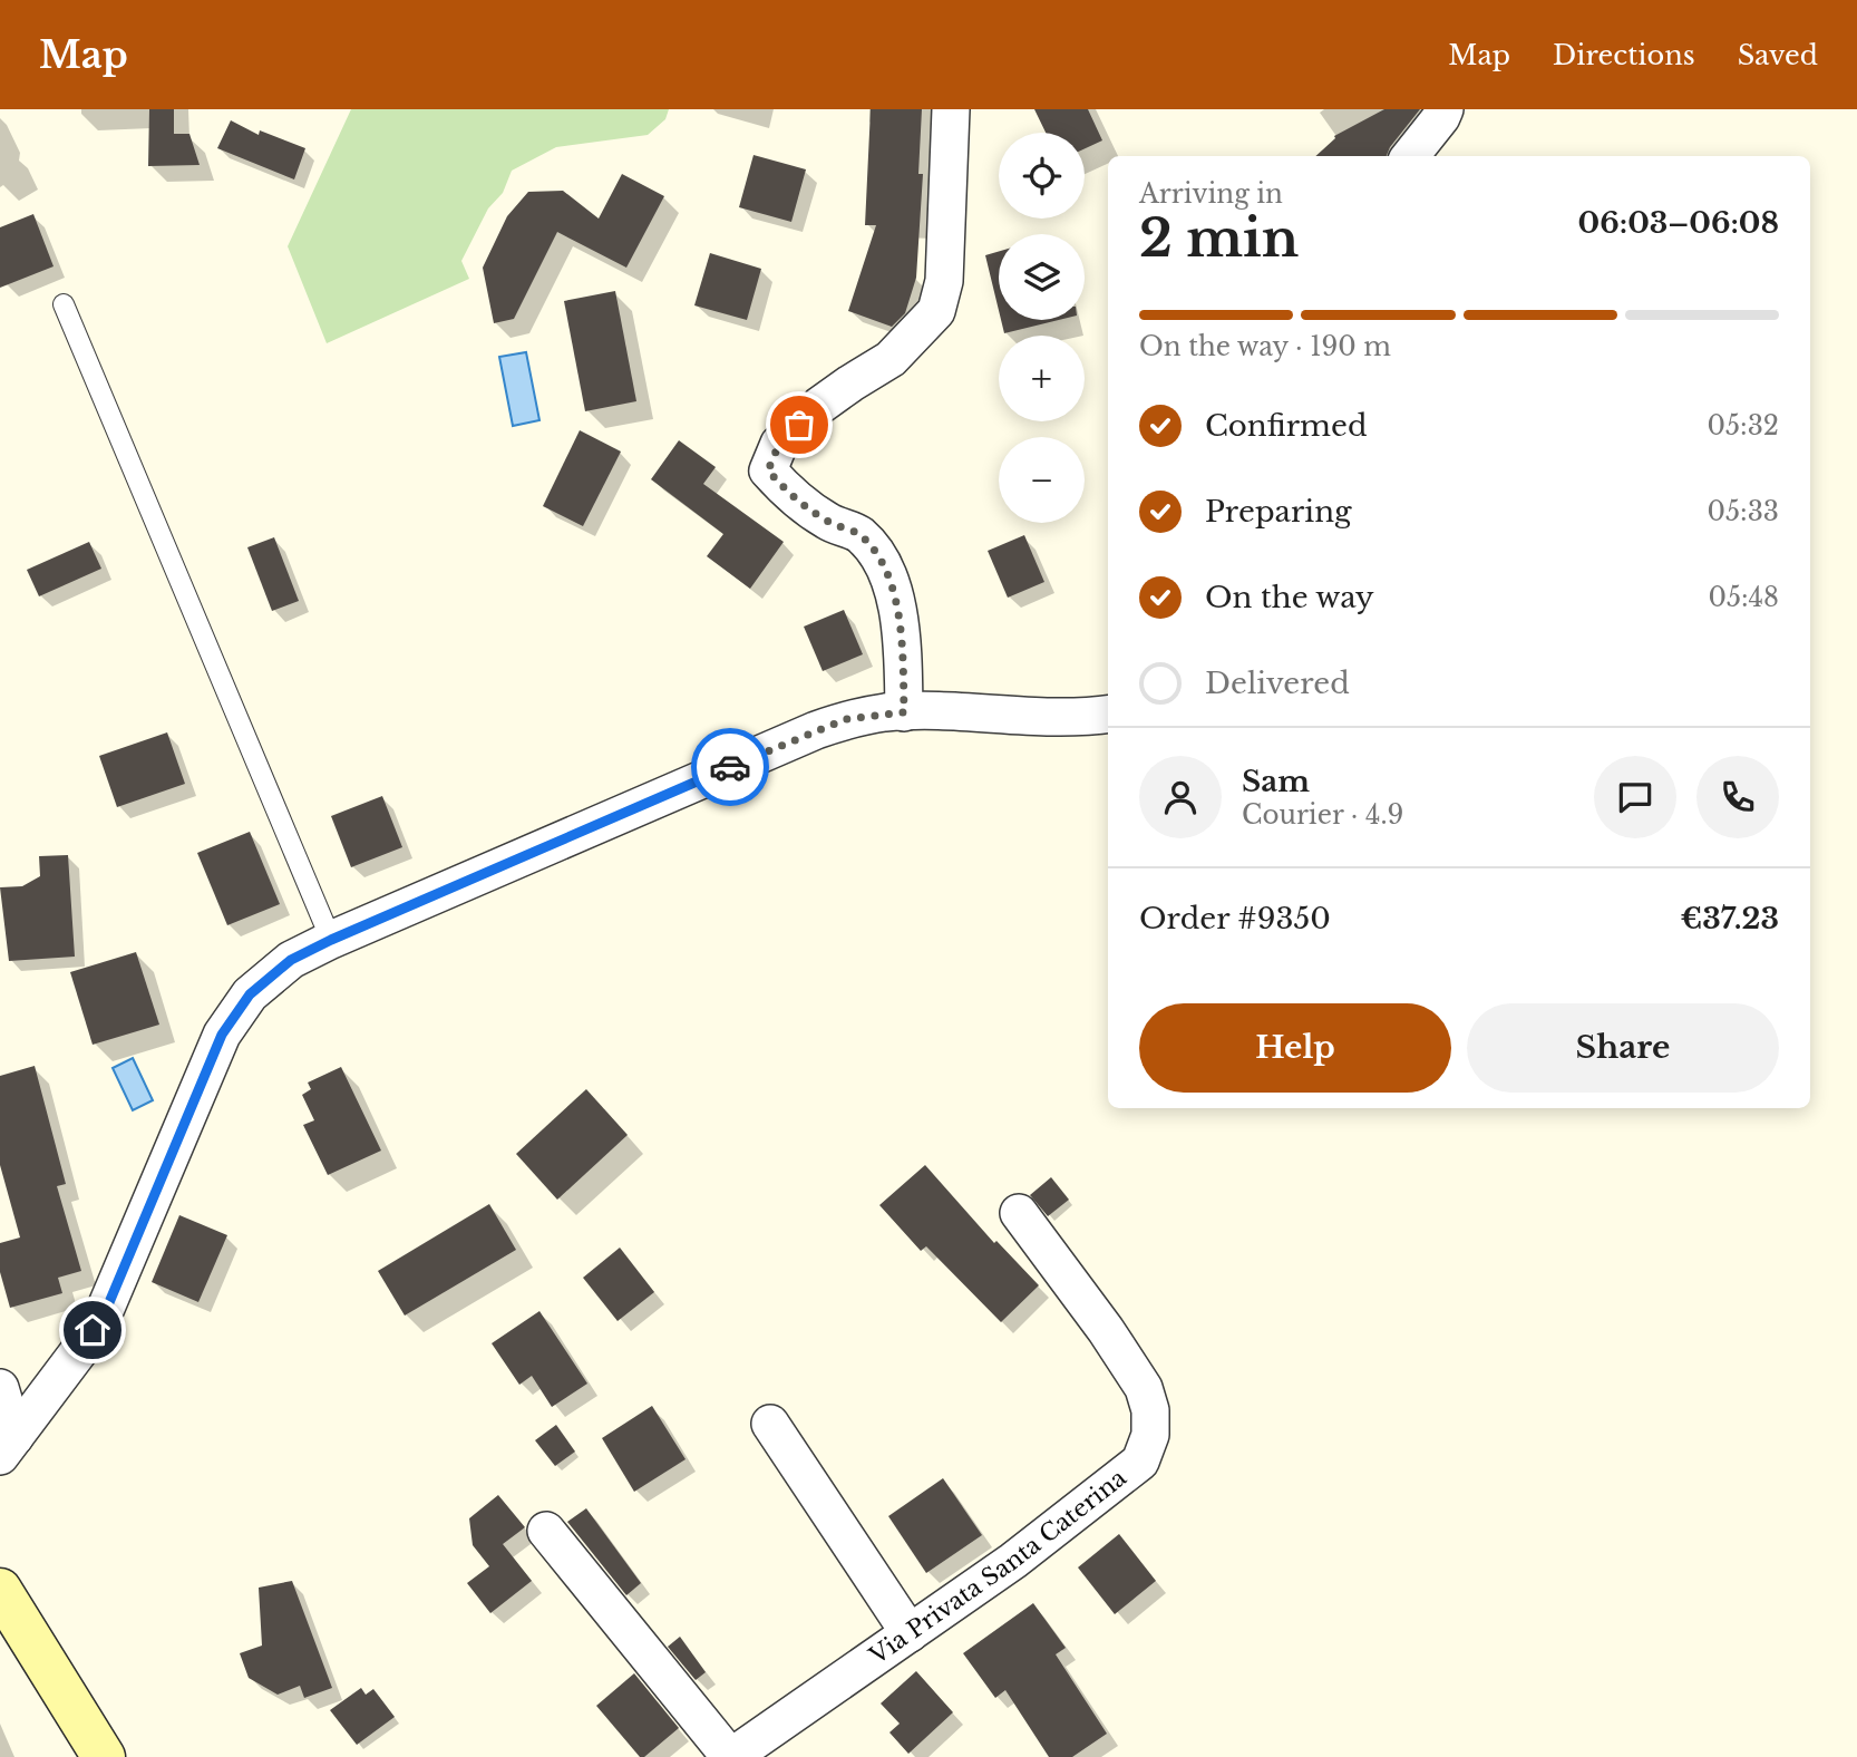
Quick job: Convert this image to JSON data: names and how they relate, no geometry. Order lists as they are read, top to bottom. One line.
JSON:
{"streets":{"street":["Via Privata Santa Caterina"]},"page":{"header":"Map","nav":["Map","Directions","Saved"],"map_buttons":["+","−"],"heading":["2 min","Arriving in","06:03–06:08"],"panel":["Sam","Courier · 4.9","Order #9350","€37.23"],"bar":"On the way · 190 m","list":[["Confirmed","05:32"],["Preparing","05:33"],["On the way","05:48"],"Delivered"],"buttons":["Help","Share"]}}
